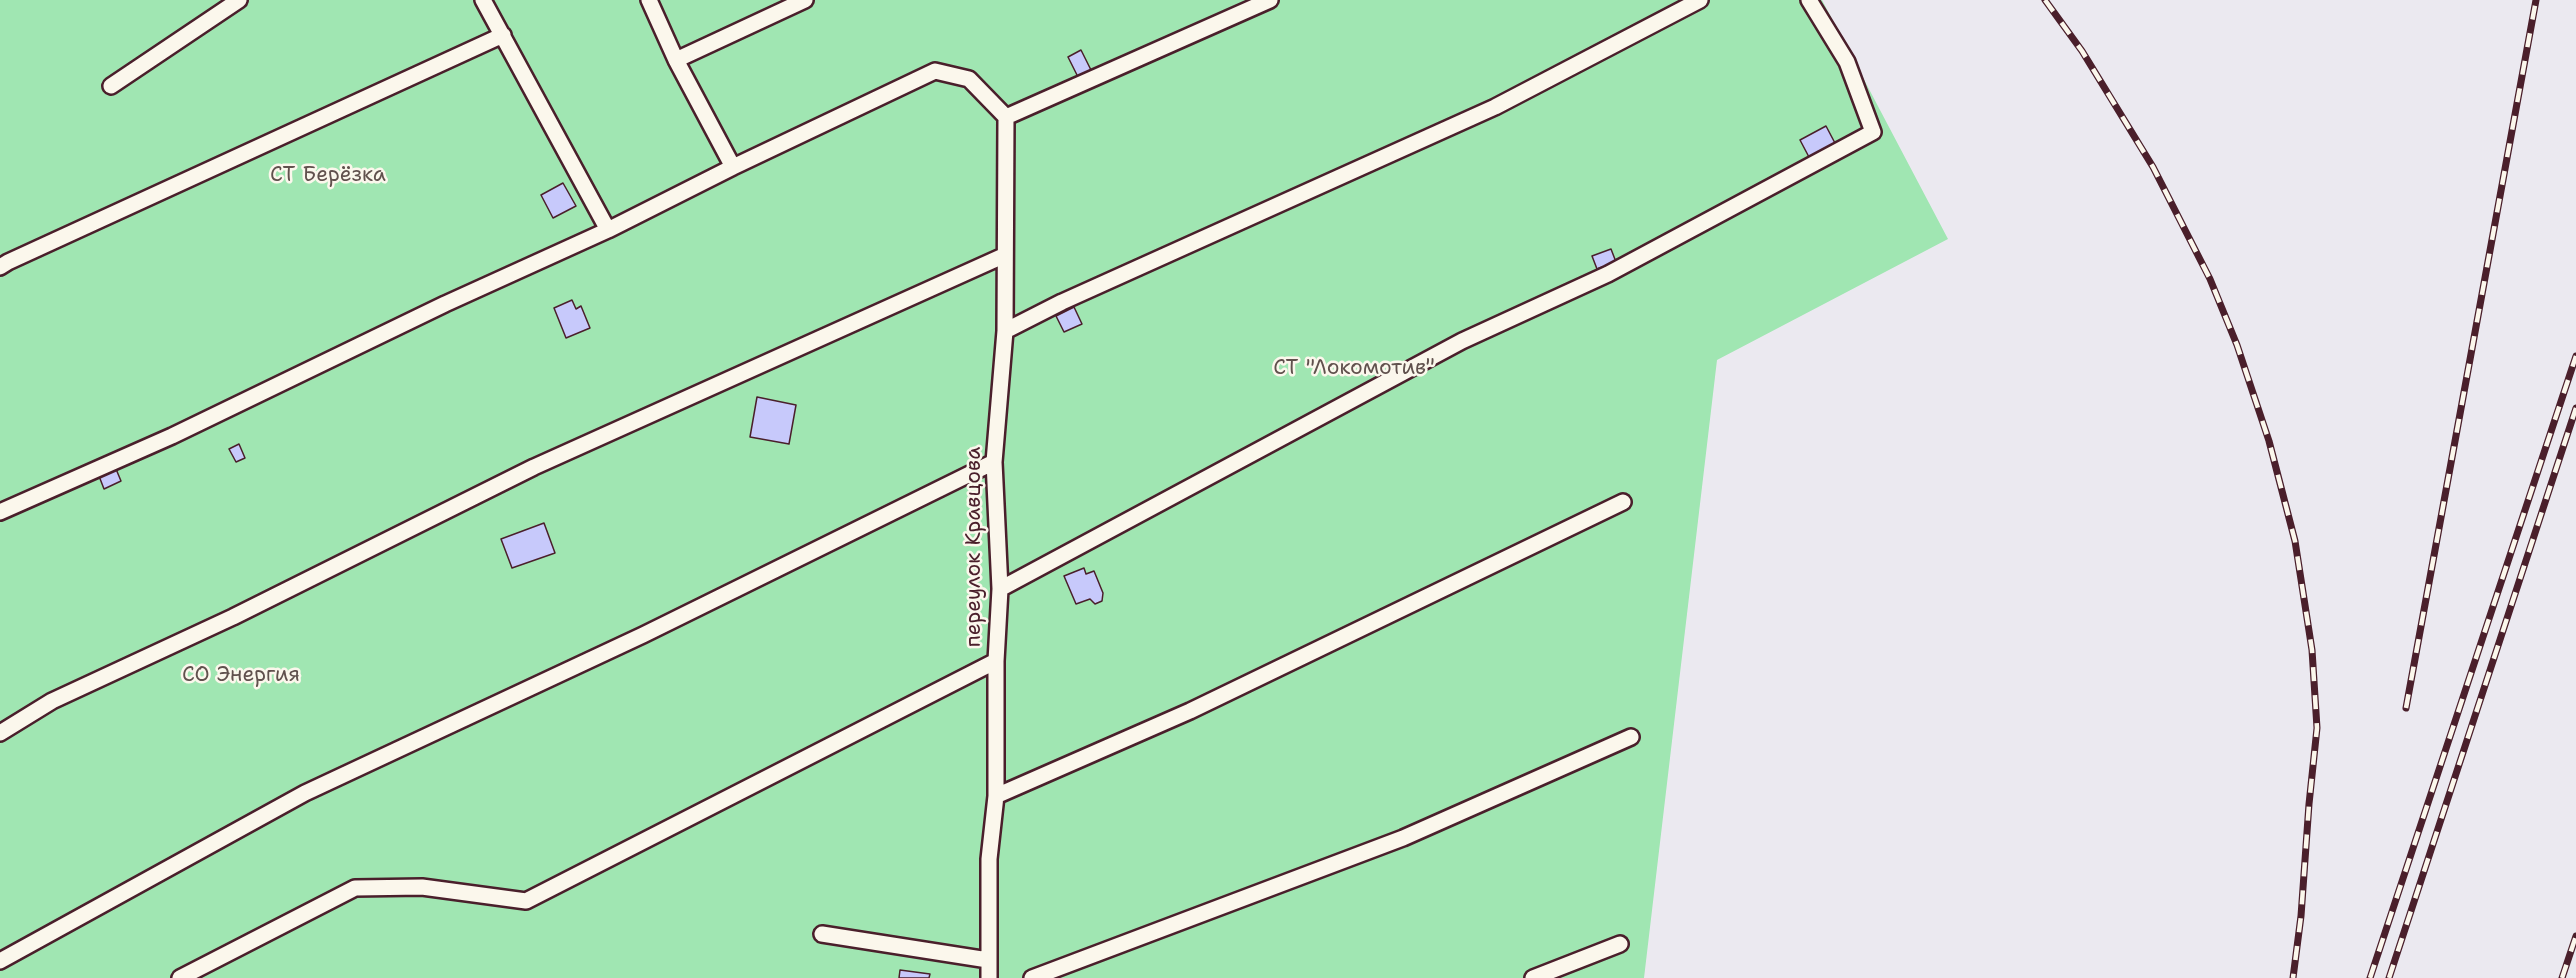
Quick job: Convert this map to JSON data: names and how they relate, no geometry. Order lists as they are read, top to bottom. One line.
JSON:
{"streets":{"street":["переулок Кравцова"]},"parks":["СТ Берёзка","СТ \"Локомотив\"","СО Энергия"]}
